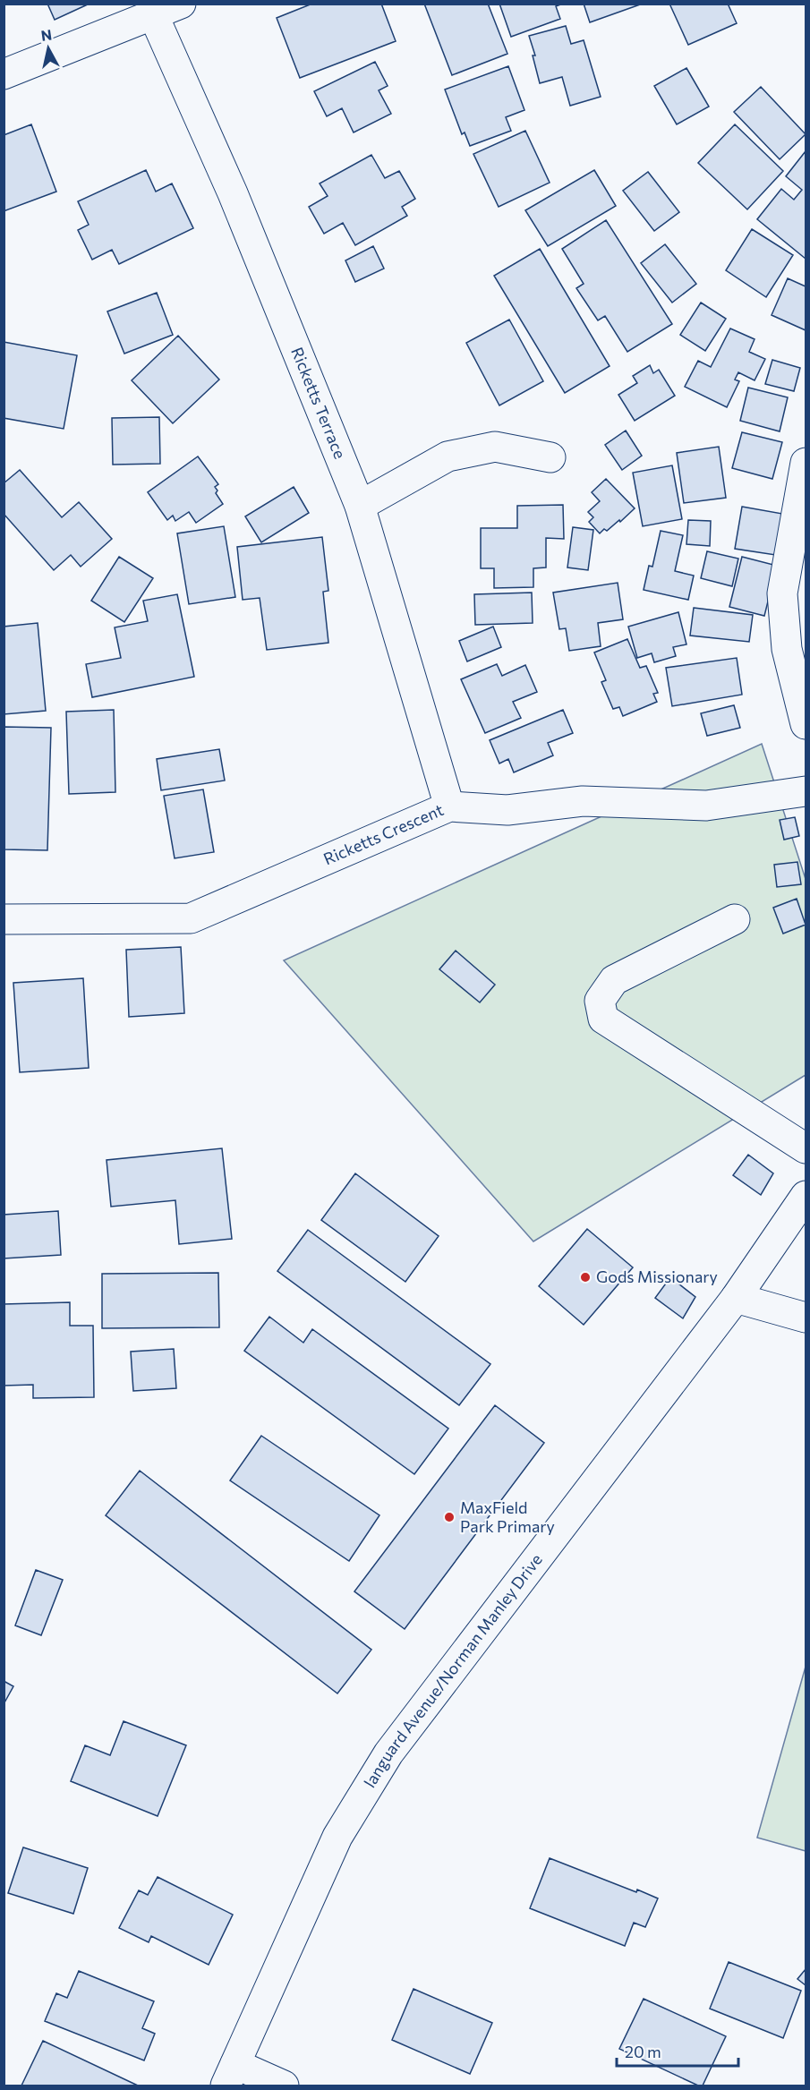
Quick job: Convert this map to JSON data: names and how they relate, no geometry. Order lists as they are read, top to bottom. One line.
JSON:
{"streets":{"street":["Ricketts Terrace","Ricketts Crescent","languard Avenue/Norman Manley Drive"]},"crossings":[["Ricketts Terrace","Ricketts Crescent"]],"places":["Gods Missionary","MaxField Park Primary"],"scale_bar":"20 m","north":"top"}
